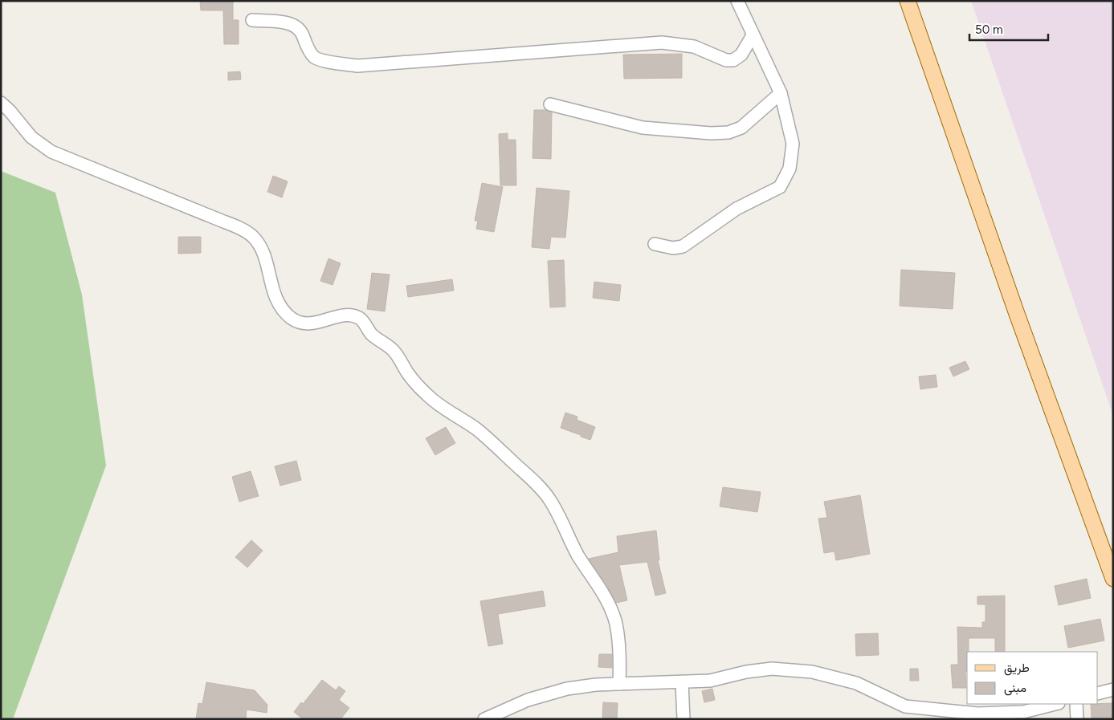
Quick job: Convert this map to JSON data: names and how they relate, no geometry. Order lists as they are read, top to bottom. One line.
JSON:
{"legend":["طريق","مبنى"],"scale_bar":"50 m"}
